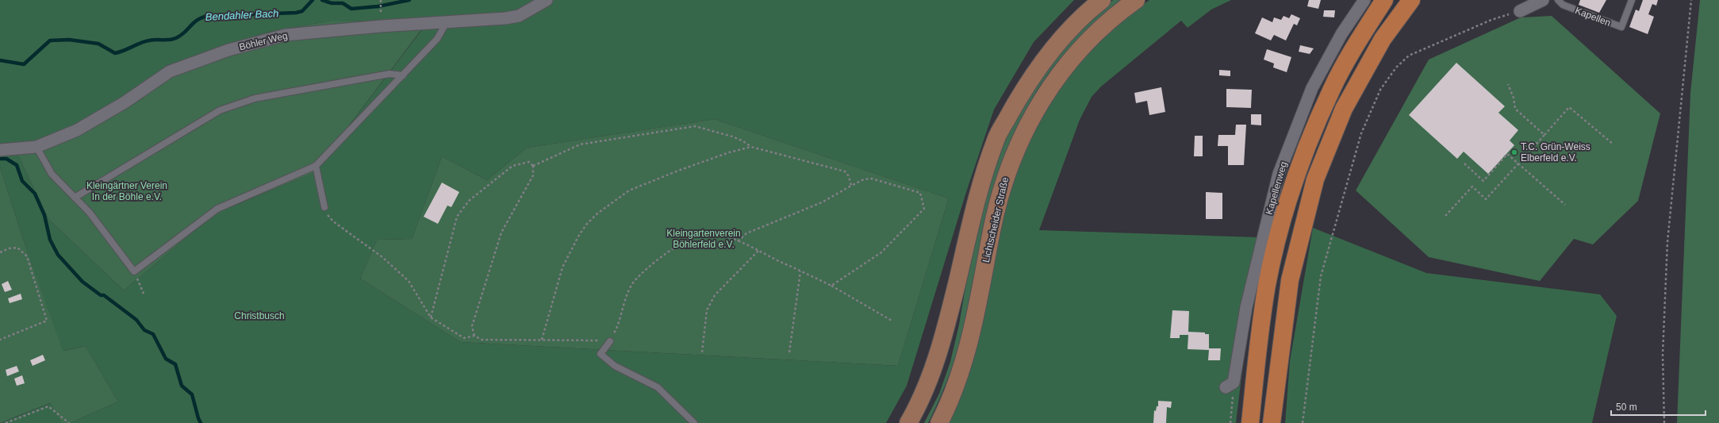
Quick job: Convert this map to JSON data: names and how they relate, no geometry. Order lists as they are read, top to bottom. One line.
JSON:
{"streets":{"main road":["Lichtscheider Straße"],"street":["Böhler Weg","Kapellenweg"],"lane":["Kapellen"]},"water":["Bendahler Bach"],"parks":["Kleingärtner Verein In der Böhle e.V.","Kleingartenverein Böhlerfeld e.V.","Christbusch"],"places":["T.C. Grün-Weiss Elberfeld e.V."],"scale_bar":"50 m"}
